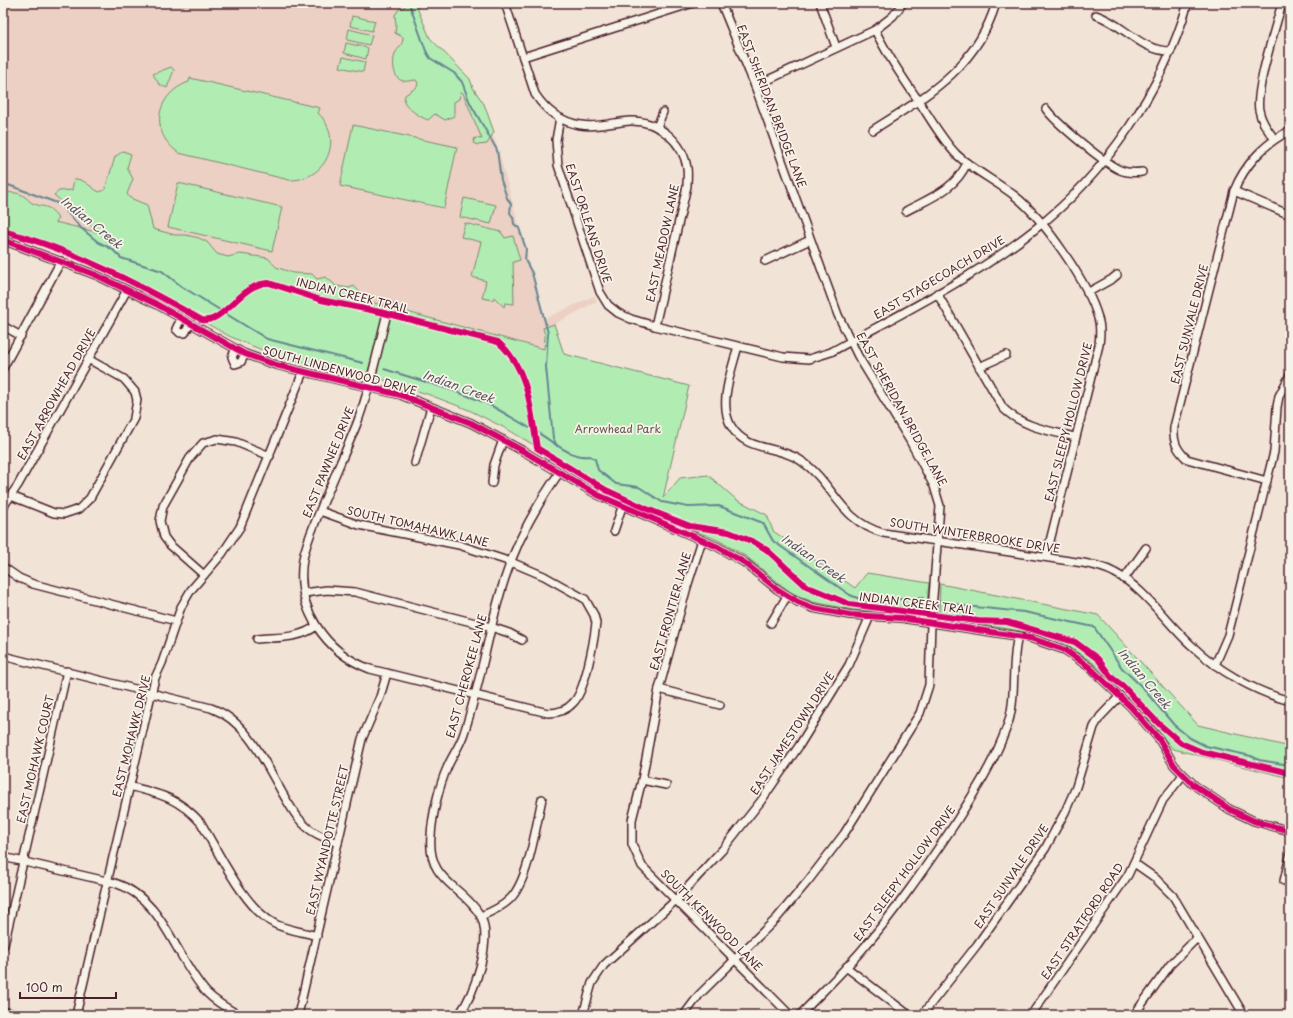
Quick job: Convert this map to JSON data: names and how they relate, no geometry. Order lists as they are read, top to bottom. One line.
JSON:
{"streets":{"street":["EAST SHERIDAN BRIDGE LANE","EAST ORLEANS DRIVE","EAST MEADOW LANE","EAST STAGECOACH DRIVE","EAST SUNVALE DRIVE","SOUTH LINDENWOOD DRIVE","EAST ARROWHEAD DRIVE","EAST SLEEPY HOLLOW DRIVE","EAST PAWNEE DRIVE","SOUTH TOMAHAWK LANE","SOUTH WINTERBROOKE DRIVE","EAST FRONTIER LANE","EAST CHEROKEE LANE","EAST JAMESTOWN DRIVE","EAST MOHAWK DRIVE","EAST MOHAWK COURT","EAST WYANDOTTE STREET","SOUTH KENWOOD LANE","EAST STRATFORD ROAD"],"cycle path":["INDIAN CREEK TRAIL"]},"crossings":[["EAST SHERIDAN BRIDGE LANE","EAST STAGECOACH DRIVE"],["EAST SHERIDAN BRIDGE LANE","SOUTH LINDENWOOD DRIVE"],["EAST SHERIDAN BRIDGE LANE","SOUTH WINTERBROOKE DRIVE"],["EAST SHERIDAN BRIDGE LANE","SOUTH KENWOOD LANE"],["EAST ORLEANS DRIVE","EAST MEADOW LANE"],["EAST ORLEANS DRIVE","EAST STAGECOACH DRIVE"],["EAST MEADOW LANE","EAST STAGECOACH DRIVE"],["EAST STAGECOACH DRIVE","EAST SLEEPY HOLLOW DRIVE"],["EAST STAGECOACH DRIVE","SOUTH WINTERBROOKE DRIVE"],["EAST SUNVALE DRIVE","SOUTH LINDENWOOD DRIVE"],["SOUTH LINDENWOOD DRIVE","EAST ARROWHEAD DRIVE"],["SOUTH LINDENWOOD DRIVE","EAST SLEEPY HOLLOW DRIVE"],["SOUTH LINDENWOOD DRIVE","EAST PAWNEE DRIVE"],["SOUTH LINDENWOOD DRIVE","EAST FRONTIER LANE"],["SOUTH LINDENWOOD DRIVE","EAST CHEROKEE LANE"],["SOUTH LINDENWOOD DRIVE","EAST JAMESTOWN DRIVE"],["SOUTH LINDENWOOD DRIVE","EAST MOHAWK DRIVE"],["SOUTH LINDENWOOD DRIVE","EAST STRATFORD ROAD"],["EAST SLEEPY HOLLOW DRIVE","SOUTH WINTERBROOKE DRIVE"],["EAST PAWNEE DRIVE","SOUTH TOMAHAWK LANE"],["EAST PAWNEE DRIVE","EAST CHEROKEE LANE"],["EAST PAWNEE DRIVE","EAST WYANDOTTE STREET"],["SOUTH TOMAHAWK LANE","EAST CHEROKEE LANE"],["EAST FRONTIER LANE","SOUTH KENWOOD LANE"],["EAST JAMESTOWN DRIVE","SOUTH KENWOOD LANE"]],"water":["Indian Creek"],"parks":["Arrowhead Park"],"scale_bar":"100 m"}
